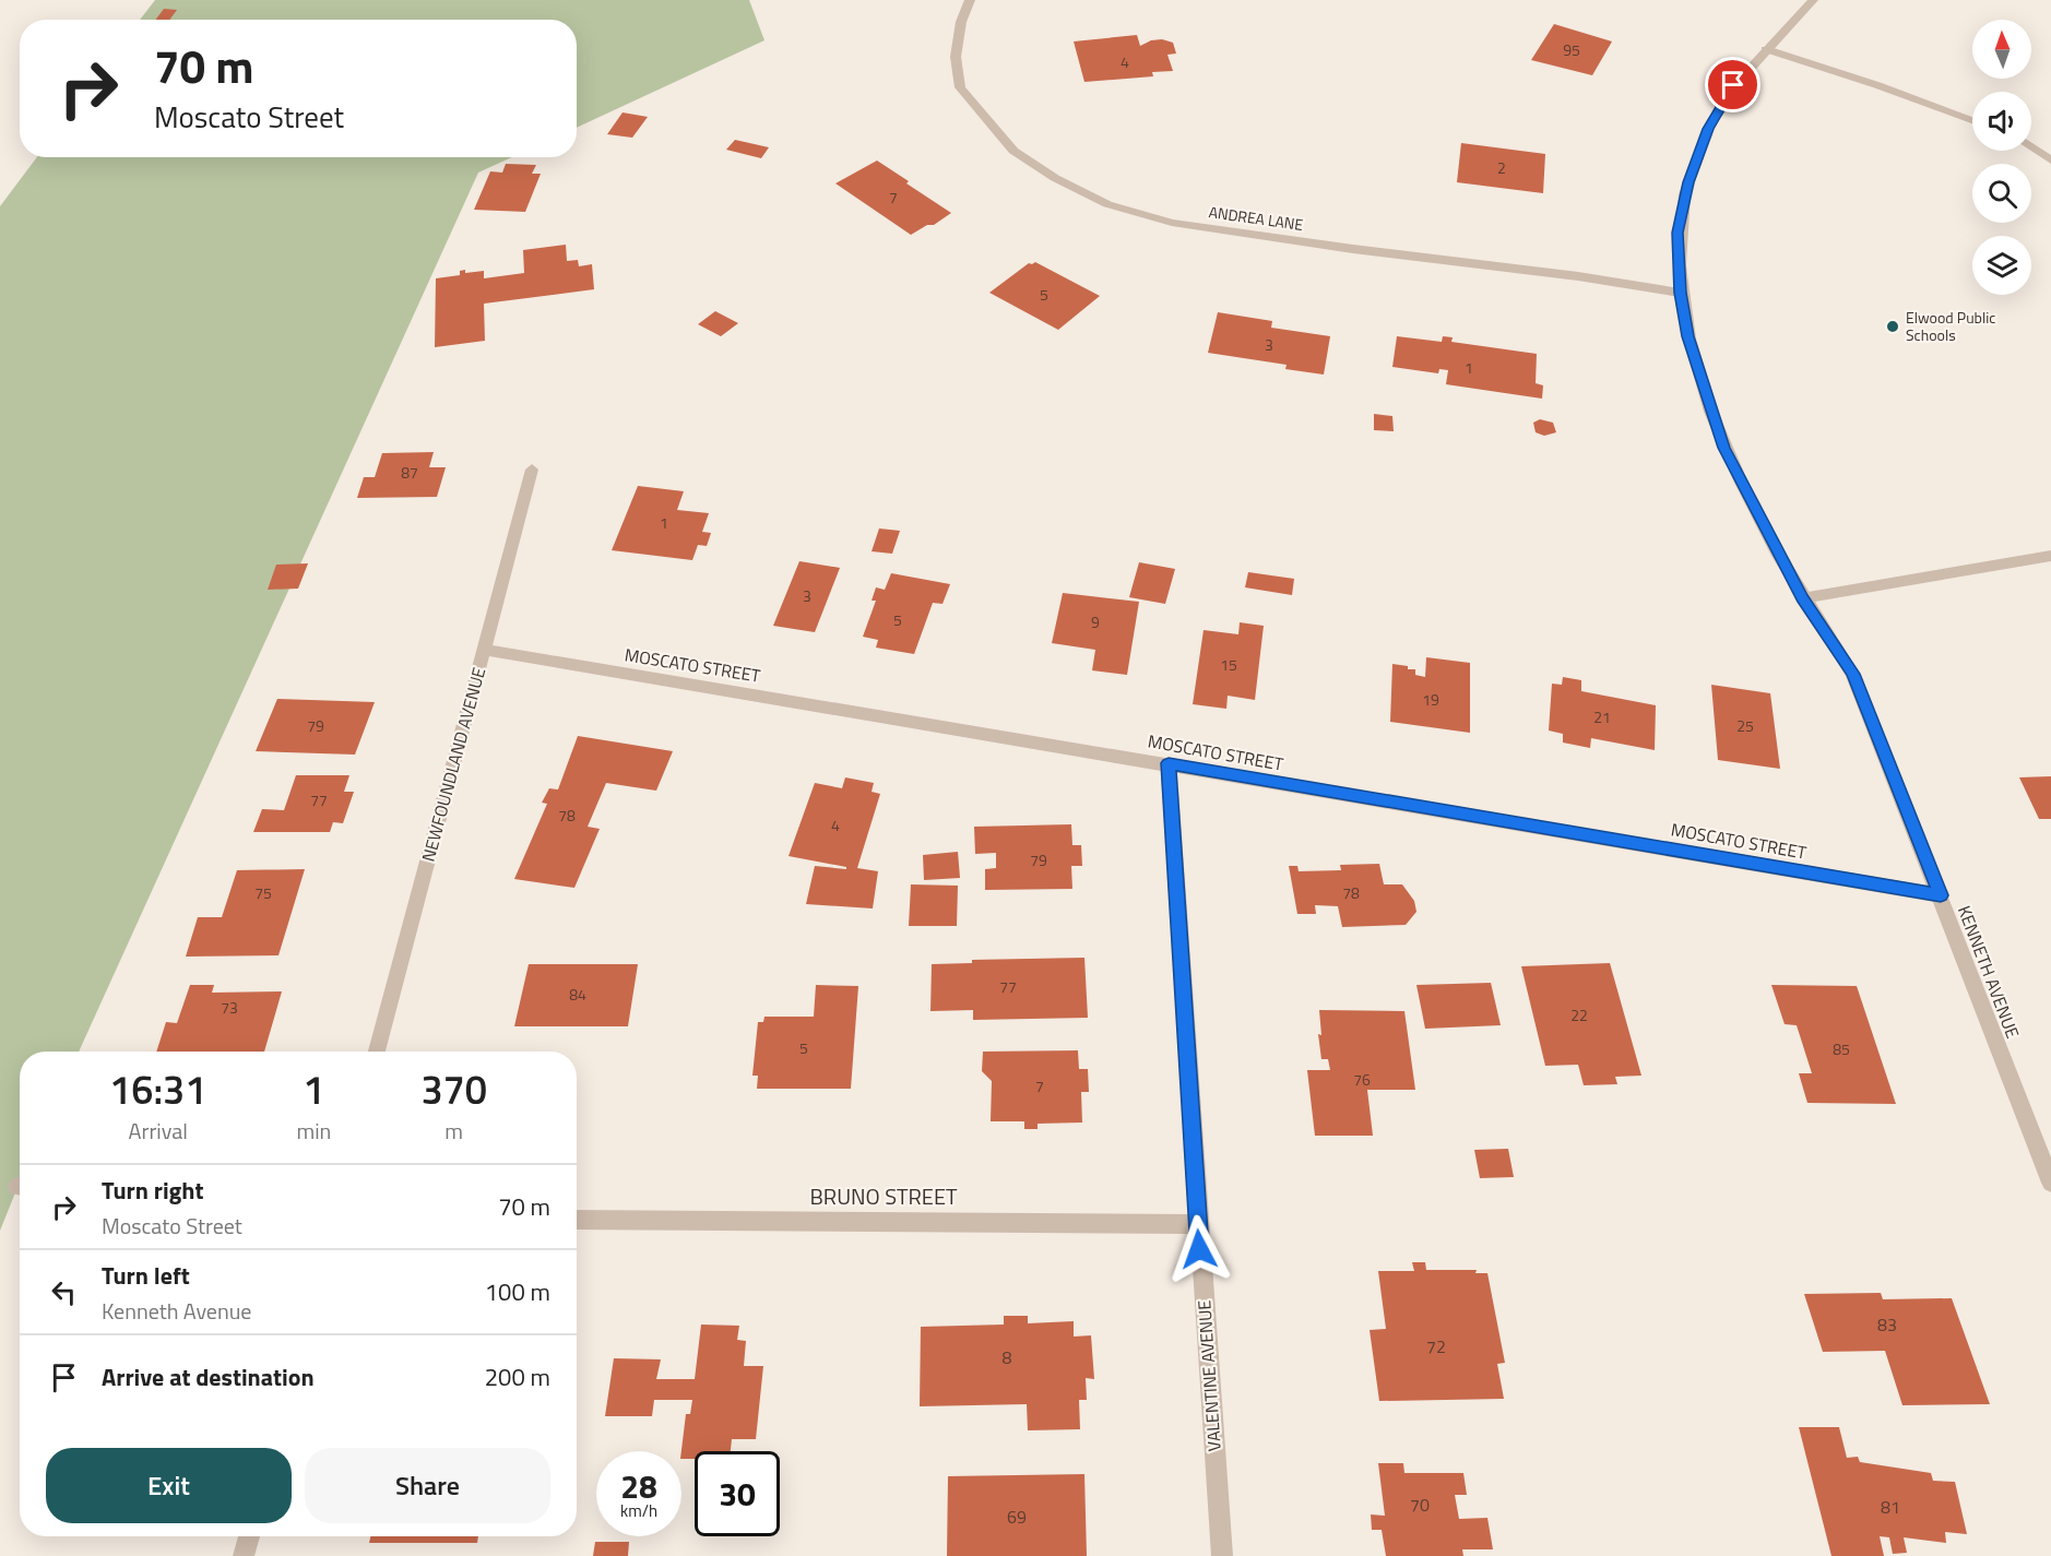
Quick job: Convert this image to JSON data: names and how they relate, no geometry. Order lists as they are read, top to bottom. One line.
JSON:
{"streets":{"street":["ANDREA LANE","MOSCATO STREET","NEWFOUNDLAND AVENUE","KENNETH AVENUE","BRUNO STREET","VALENTINE AVENUE"]},"crossings":[["ANDREA LANE","KENNETH AVENUE"],["MOSCATO STREET","NEWFOUNDLAND AVENUE"],["MOSCATO STREET","KENNETH AVENUE"],["MOSCATO STREET","VALENTINE AVENUE"],["BRUNO STREET","VALENTINE AVENUE"]],"places":["Elwood Public Schools"],"house_numbers":["95","4","2","7","5","3","1","87","1","3","5","9","15","19","21","79","25","77","78","4","79","75","78","77","84","73","22","5","85","76","7","83","72","8","70","81","69"],"north":"top","page":{"turn":["70 m","Moscato Street"],"eta":["16:31","Arrival","1","min","370","m"],"list":[{"name":"Turn right","note":"Moscato Street","value":"70 m"},{"name":"Turn left","note":"Kenneth Avenue","value":"100 m"},{"name":"Arrive at destination","value":"200 m"}],"buttons":["Exit","Share"],"speed":"28 km/h","limit":"30"}}
